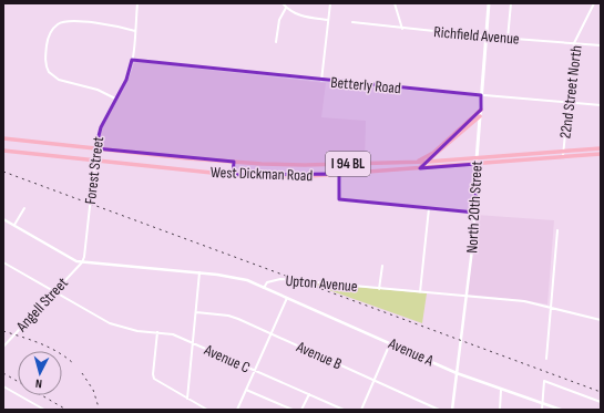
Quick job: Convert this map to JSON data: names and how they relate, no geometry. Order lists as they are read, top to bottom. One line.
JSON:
{"streets":{"main road":["I 94 BL","West Dickman Road","North 20th Street"],"street":["Richfield Avenue","Betterly Road","22nd Street North","Forest Street","Upton Avenue","Angell Street","Avenue A","Avenue B","Avenue C"]},"crossings":[["Richfield Avenue","22nd Street North"],["Richfield Avenue","North 20th Street"],["Betterly Road","22nd Street North"],["Betterly Road","Forest Street"],["Betterly Road","North 20th Street"],["22nd Street North","West Dickman Road"],["Forest Street","West Dickman Road"],["Forest Street","Upton Avenue"],["Forest Street","Angell Street"],["West Dickman Road","North 20th Street"],["North 20th Street","Upton Avenue"],["North 20th Street","Avenue A"],["Upton Avenue","Angell Street"],["Upton Avenue","Avenue A"],["Angell Street","Avenue C"]],"north":"bottom"}
